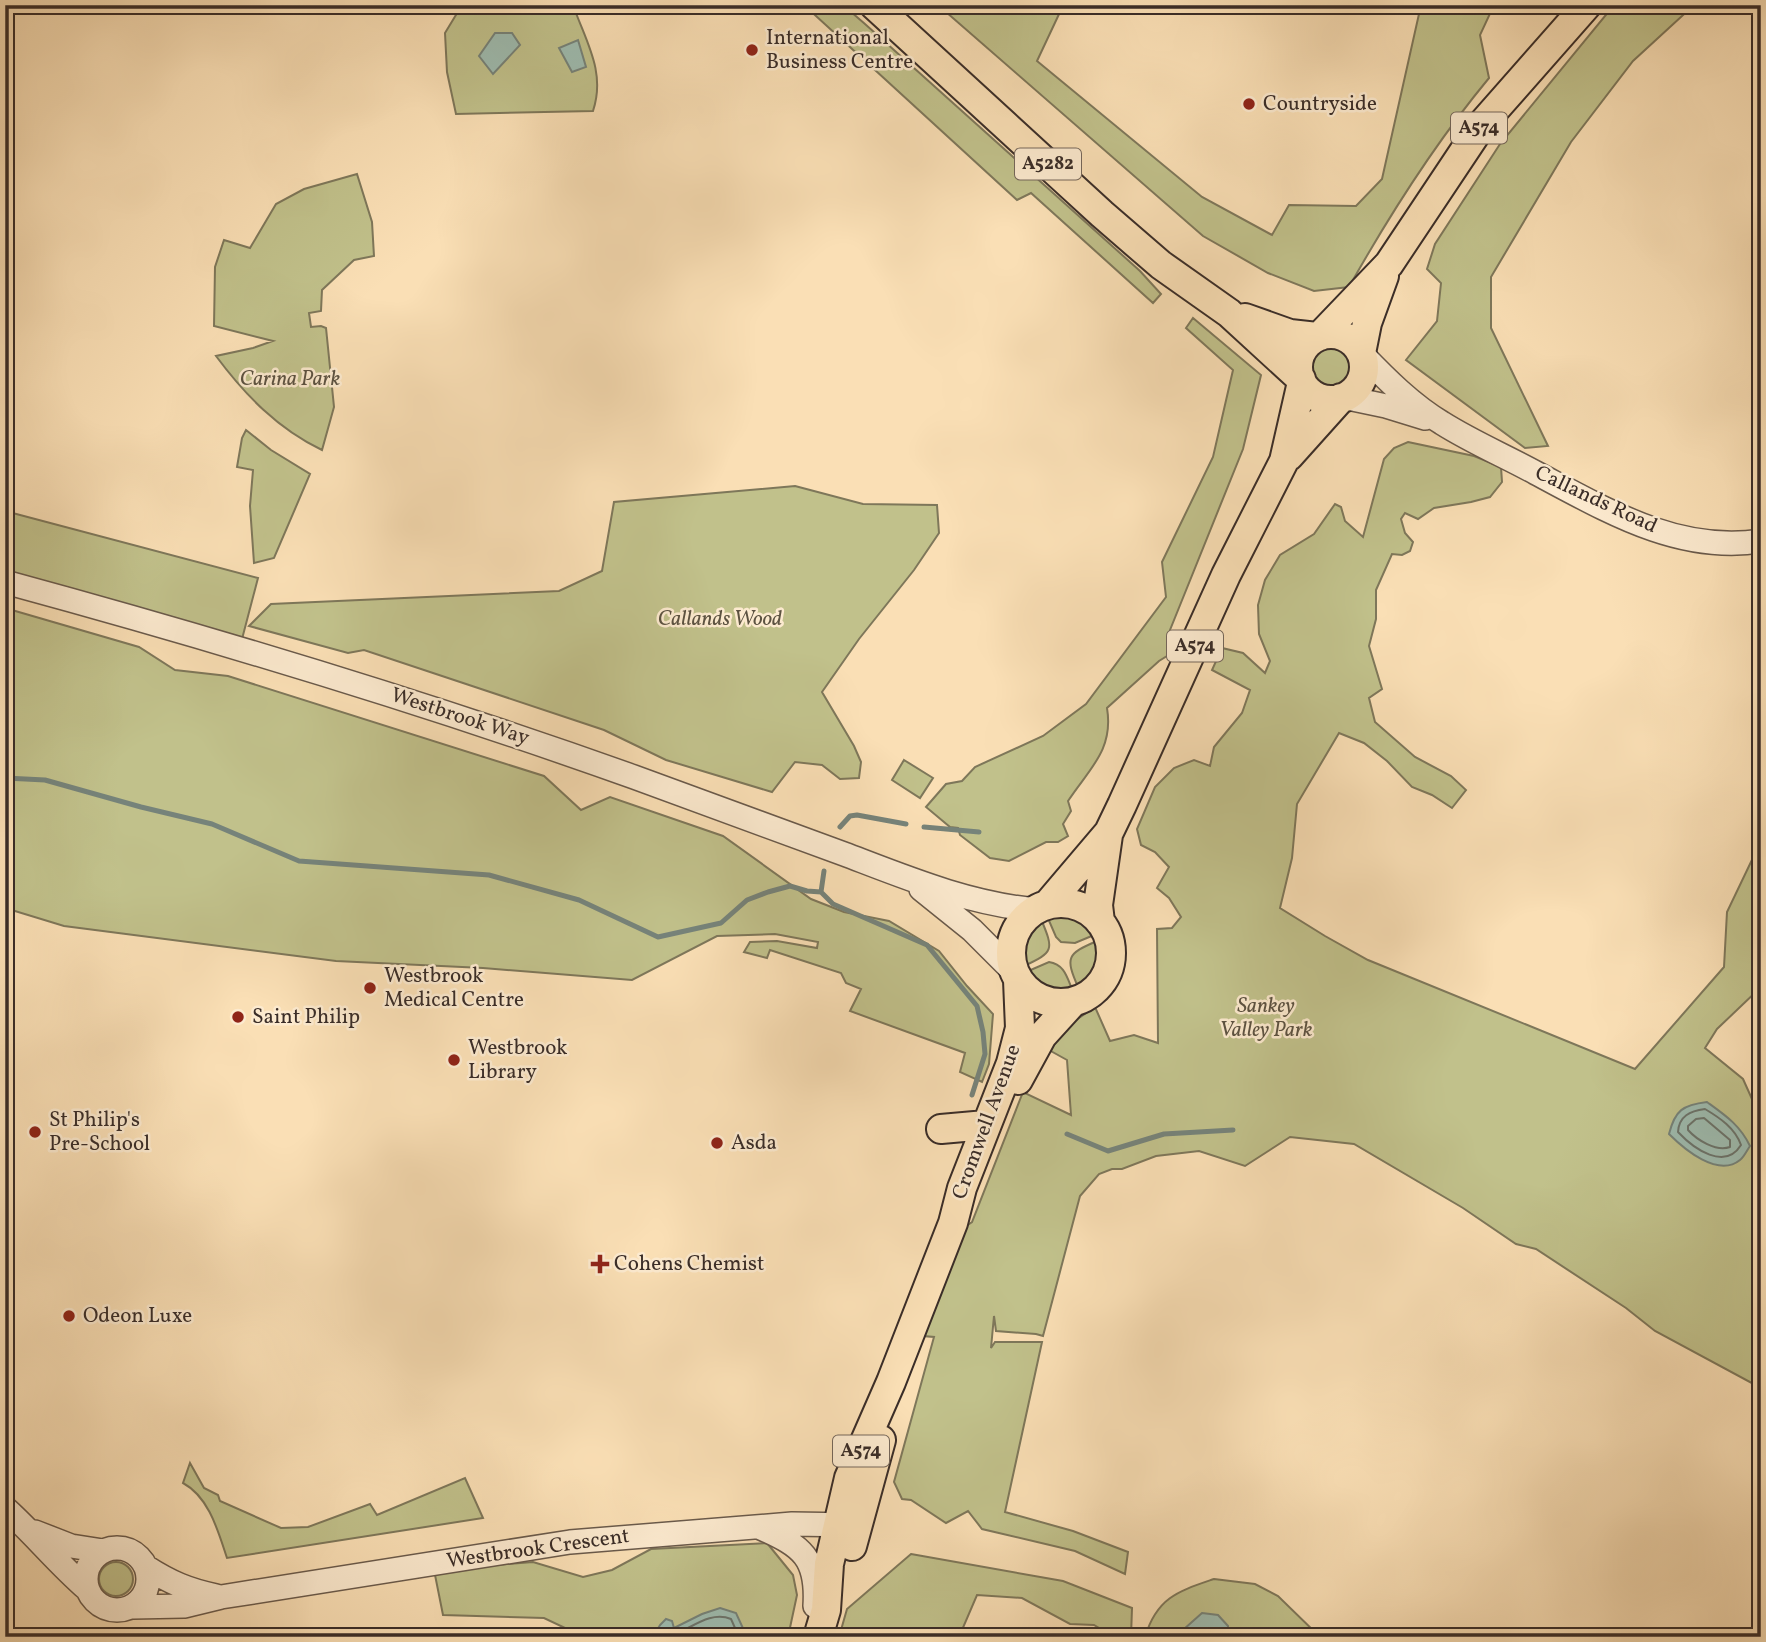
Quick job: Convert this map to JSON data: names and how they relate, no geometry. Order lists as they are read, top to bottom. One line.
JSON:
{"streets":{"main road":["A574","A5282","Cromwell Avenue"],"street":["Callands Road","Westbrook Way","Westbrook Crescent"]},"crossings":[["A574","A5282"],["A574","Callands Road"],["A574","Westbrook Way"],["A574","Cromwell Avenue"],["A5282","Callands Road"],["Westbrook Way","Cromwell Avenue"],["Cromwell Avenue","Westbrook Crescent"]],"parks":["Carina Park","Callands Wood","Sankey Valley Park"],"places":{"other":["International Business Centre","Countryside","Westbrook Medical Centre","Saint Philip","Westbrook Library","St Philip's Pre-School","Asda","Odeon Luxe"],"health":["Cohens Chemist"]}}
